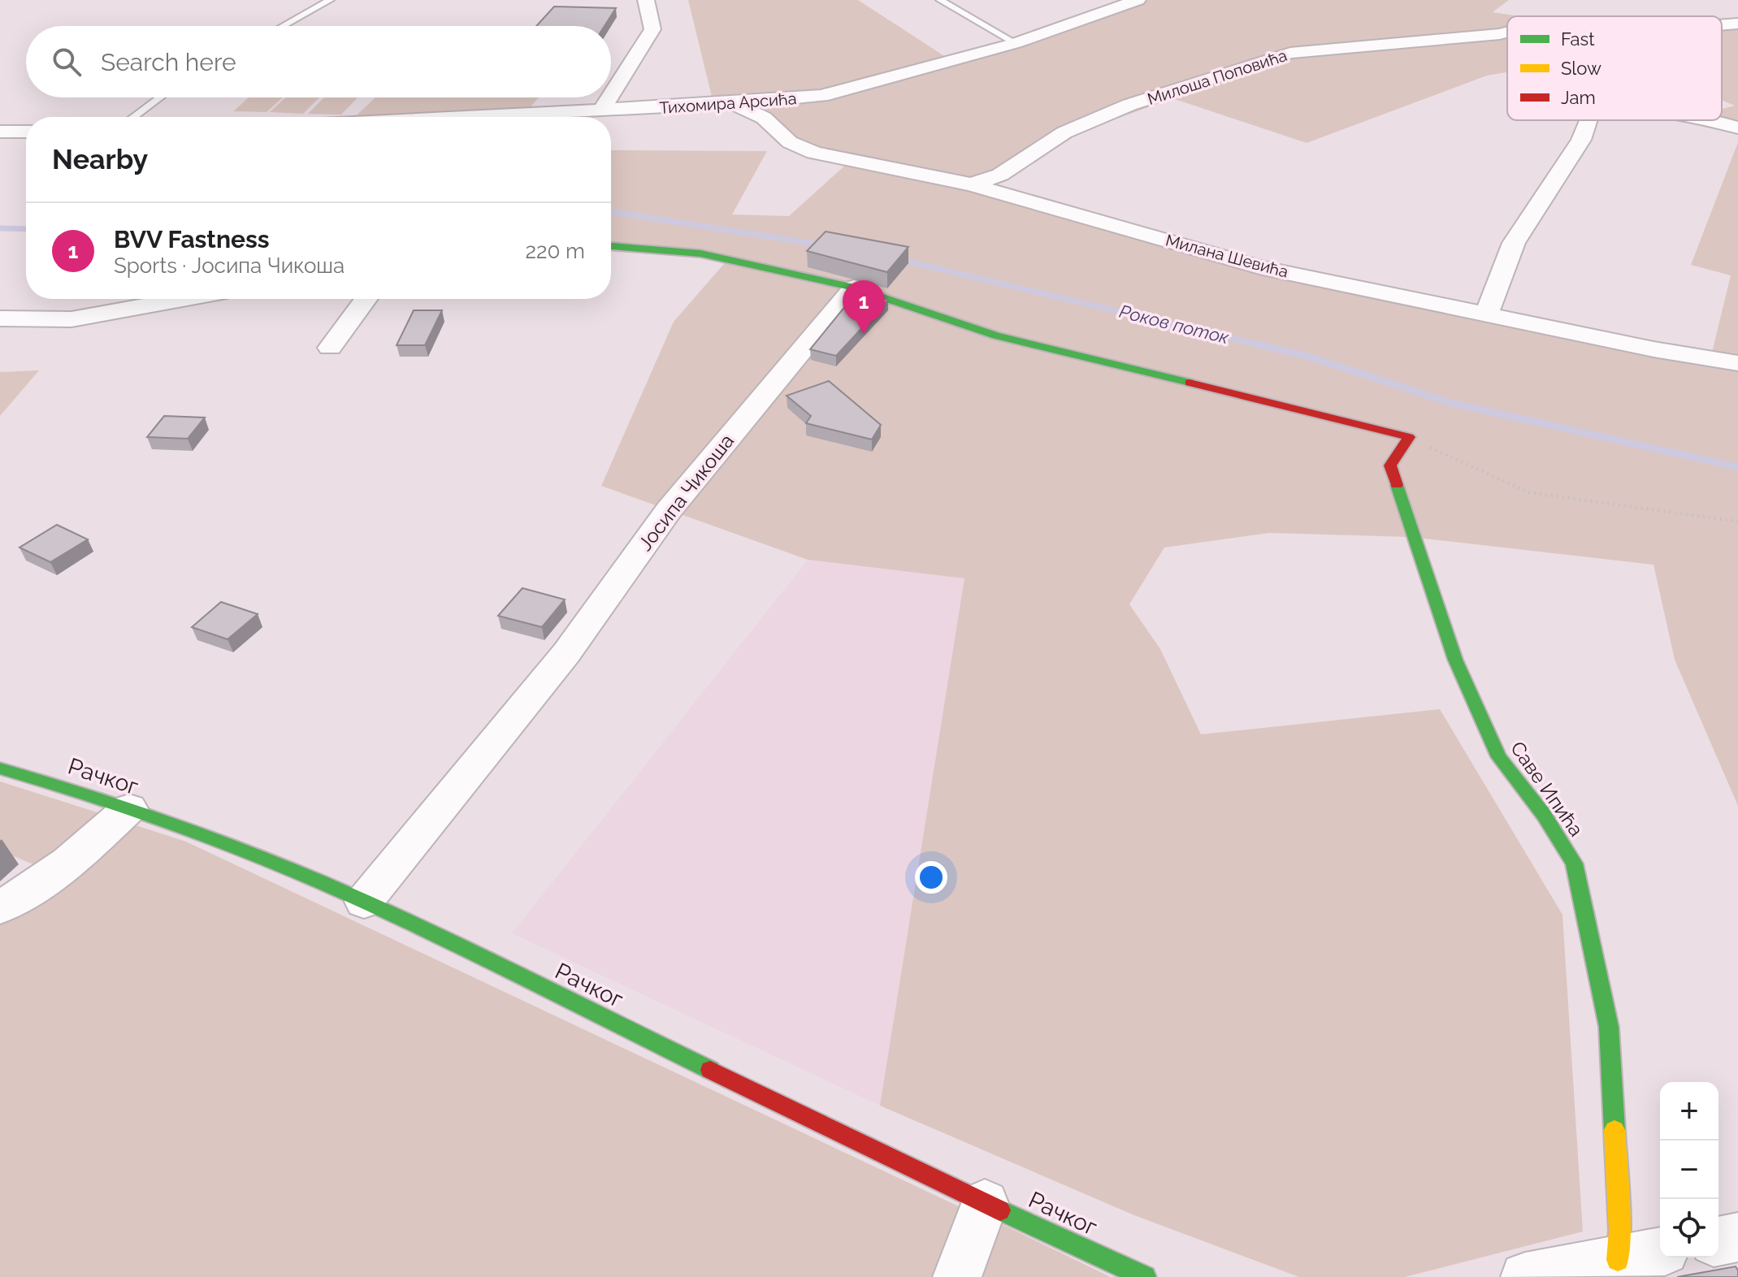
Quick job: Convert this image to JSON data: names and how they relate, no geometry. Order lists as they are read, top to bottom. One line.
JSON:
{"streets":{"street":["Милоша Поповића","Тихомира Арсића","Милана Шевића","Јосипа Чикоша","Рачког","Саве Ипића"]},"crossings":[["Милоша Поповића","Милана Шевића"],["Јосипа Чикоша","Рачког"]],"water":["Роков поток"],"legend":["Fast","Slow","Jam"],"page":{"search":"Search here","heading":"Nearby","list":[{"mark":"1","name":"BVV Fastness","note":"Sports · Јосипа Чикоша","value":"220 m"}],"pins":"1","map_buttons":["+","−"]}}
